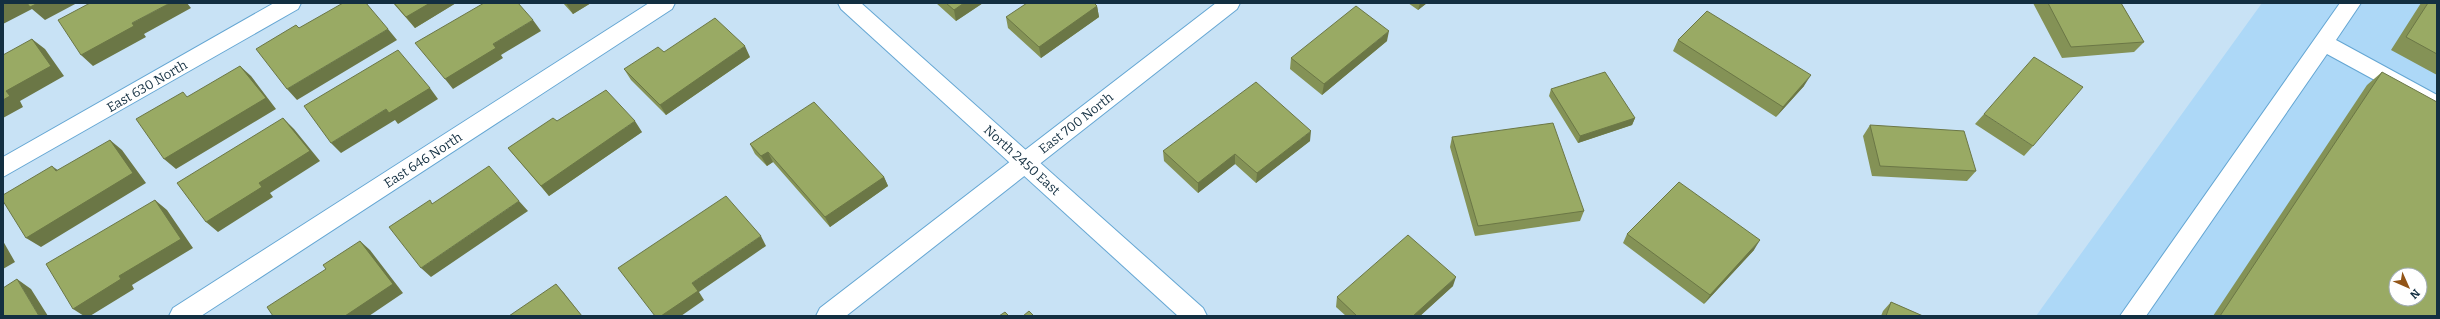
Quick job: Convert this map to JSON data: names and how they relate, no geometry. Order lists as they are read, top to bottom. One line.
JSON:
{"streets":{"street":["East 630 North","East 700 North","East 646 North","North 2450 East"]},"crossings":[["East 700 North","North 2450 East"]],"north":"bottom right"}
